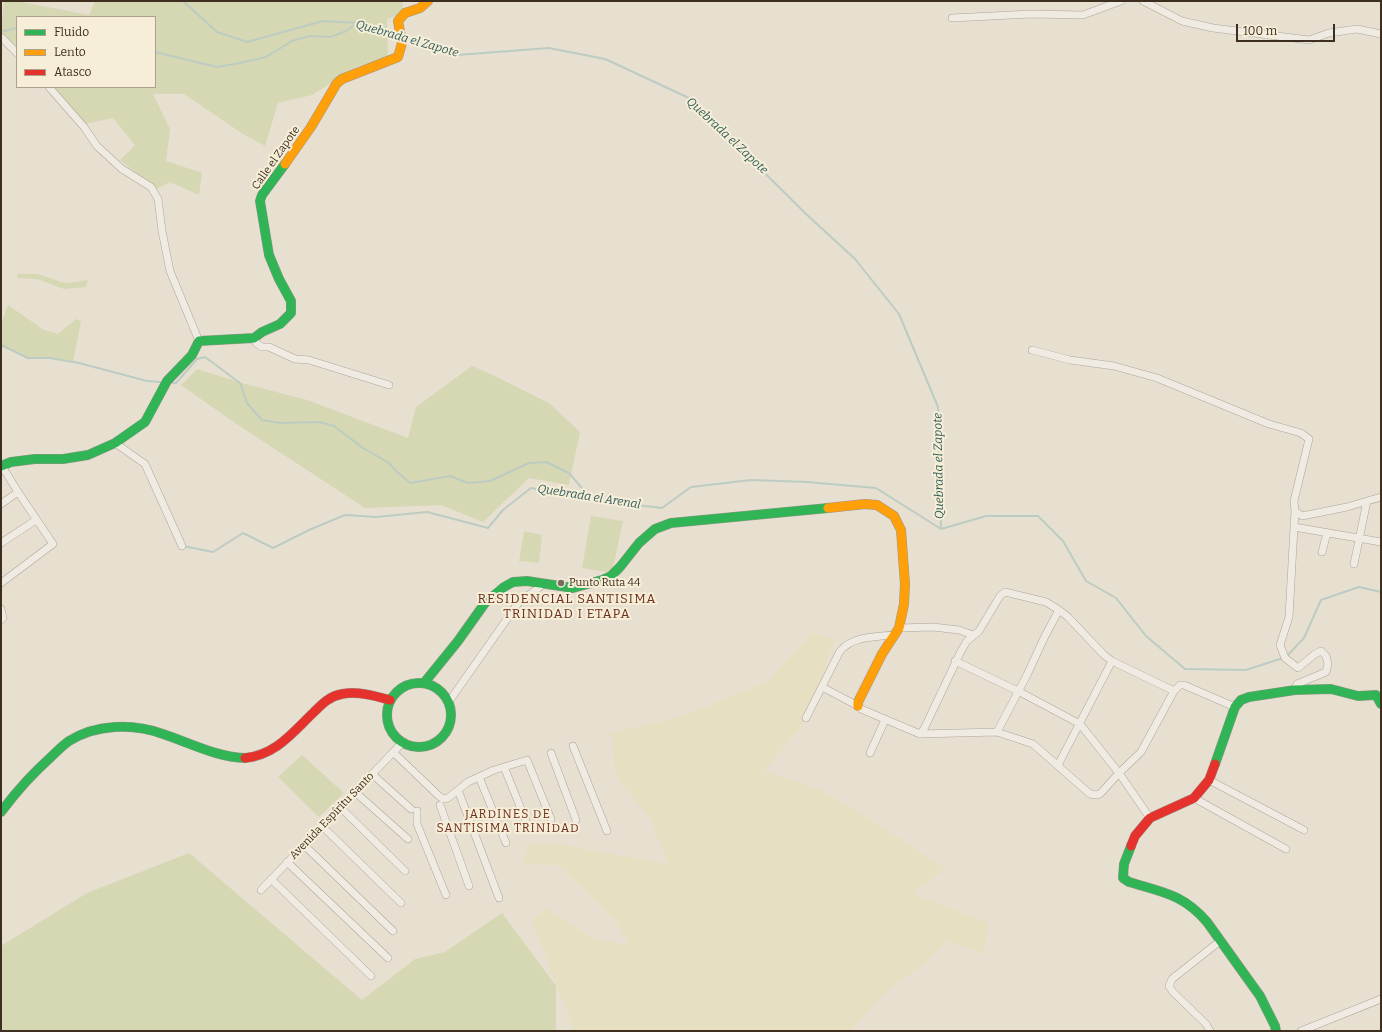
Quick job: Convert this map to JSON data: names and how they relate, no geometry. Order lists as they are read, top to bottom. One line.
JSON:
{"streets":{"street":["Calle el Zapote","Avenida Espíritu Santo"]},"districts":["RESIDENCIAL SANTISIMA TRINIDAD I ETAPA","JARDINES DE SANTISIMA TRINIDAD"],"water":["Quebrada el Zapote","Quebrada el Arenal"],"places":["Punto Ruta 44"],"legend":["Fluido","Lento","Atasco"],"scale_bar":"100 m"}
